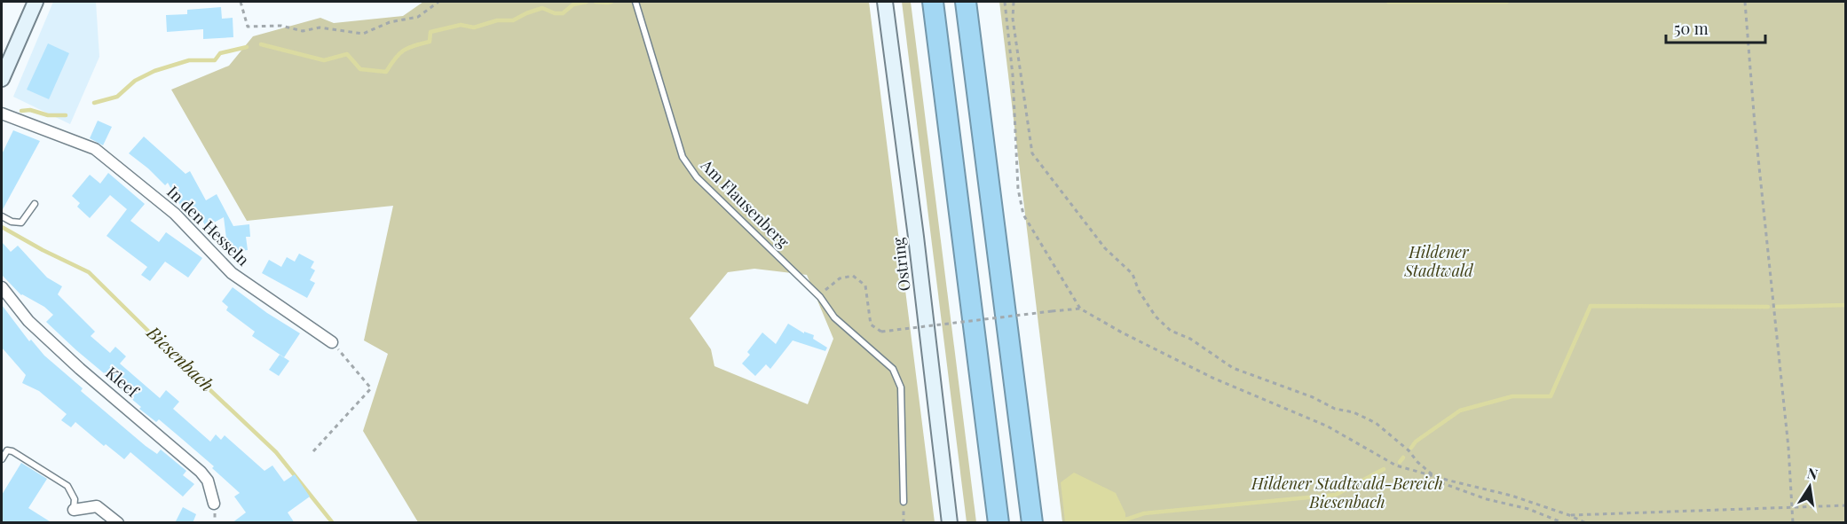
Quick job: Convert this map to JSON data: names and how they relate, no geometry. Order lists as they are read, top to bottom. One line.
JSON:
{"streets":{"main road":["Ostring"],"street":["In den Hesseln","Kleef"],"lane":["Am Flausenberg"]},"water":["Biesenbach"],"parks":["Hildener Stadtwald","Hildener Stadtwald-Bereich Biesenbach"],"scale_bar":"50 m","north":"top"}
